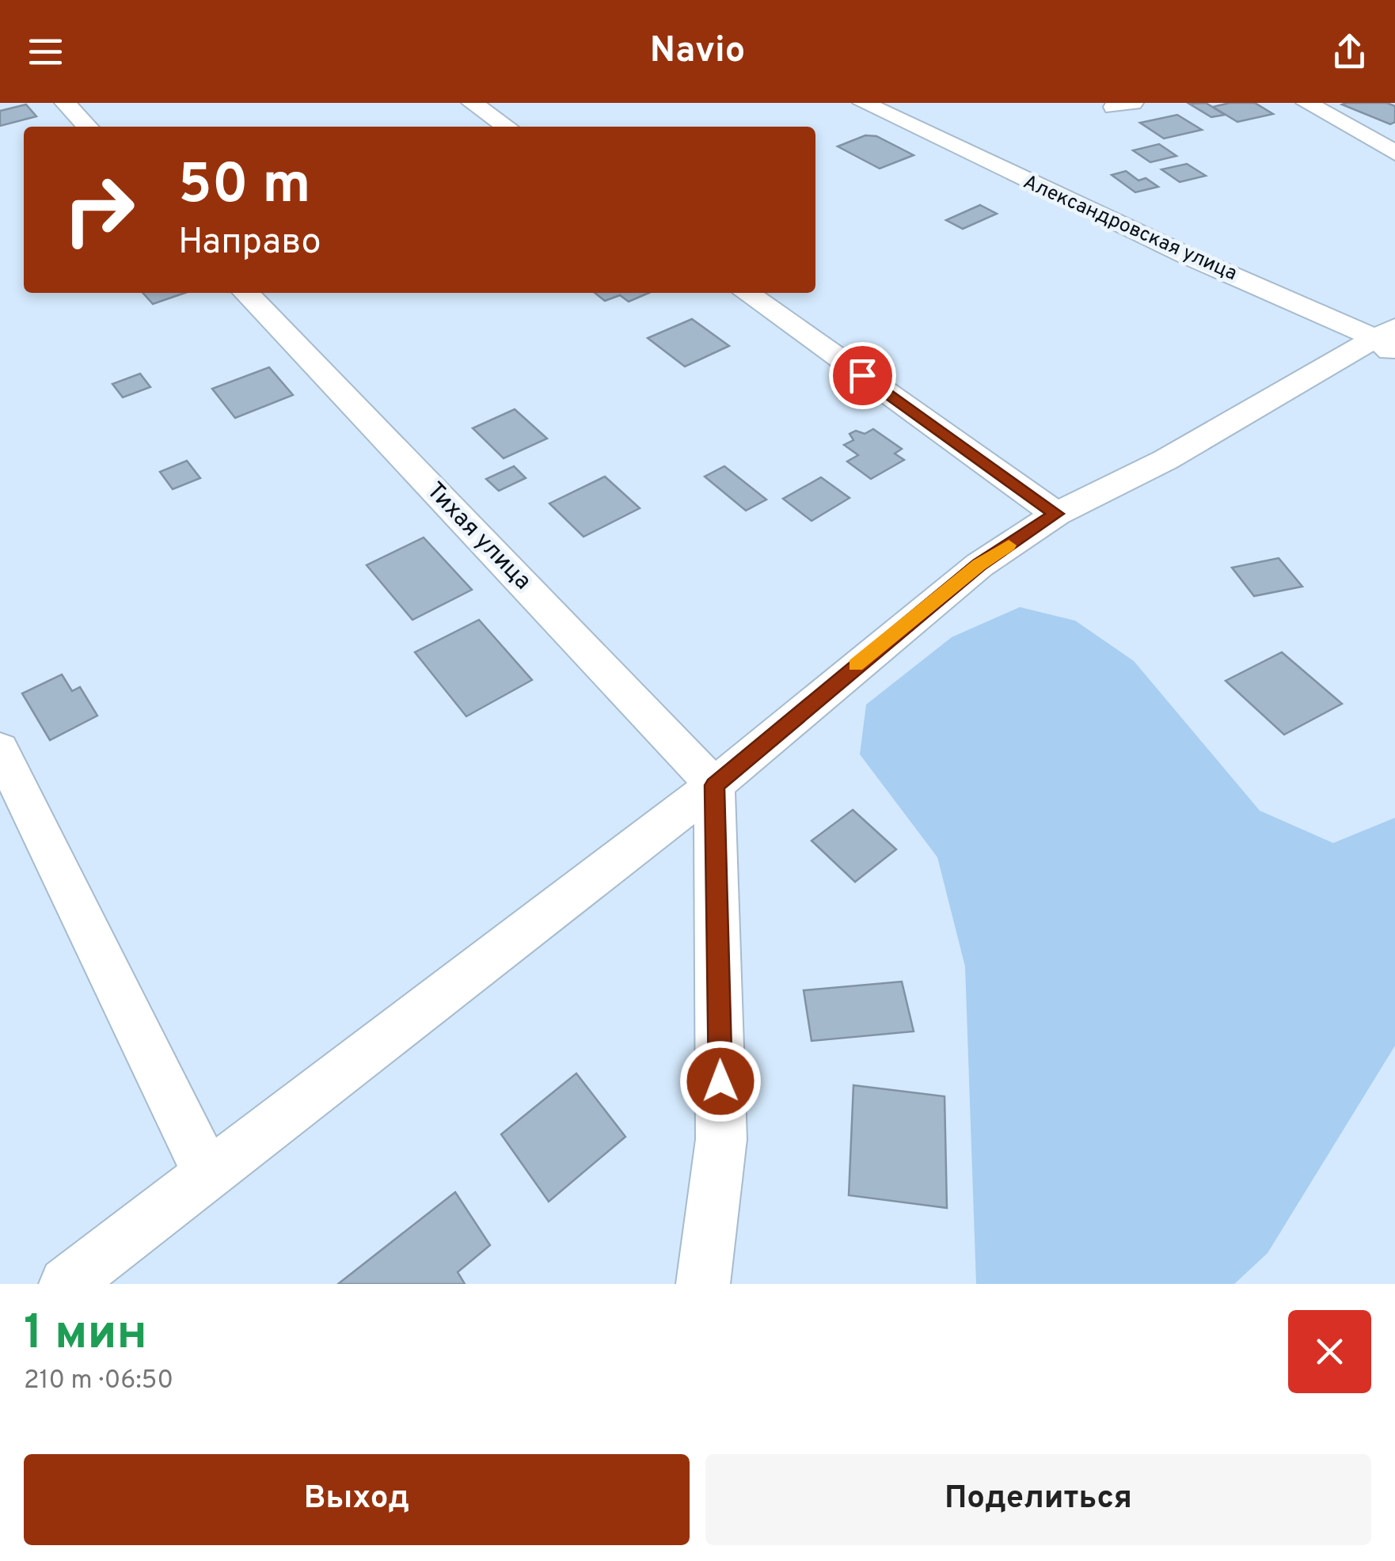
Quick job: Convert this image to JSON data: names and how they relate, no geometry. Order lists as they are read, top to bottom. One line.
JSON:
{"streets":{"street":["Александровская улица","Тихая улица"]},"page":{"header":"Navio","turn":["50 m","Направо"],"heading":["1 мин","210 m · 06:50"],"buttons":["Выход","Поделиться"]}}
